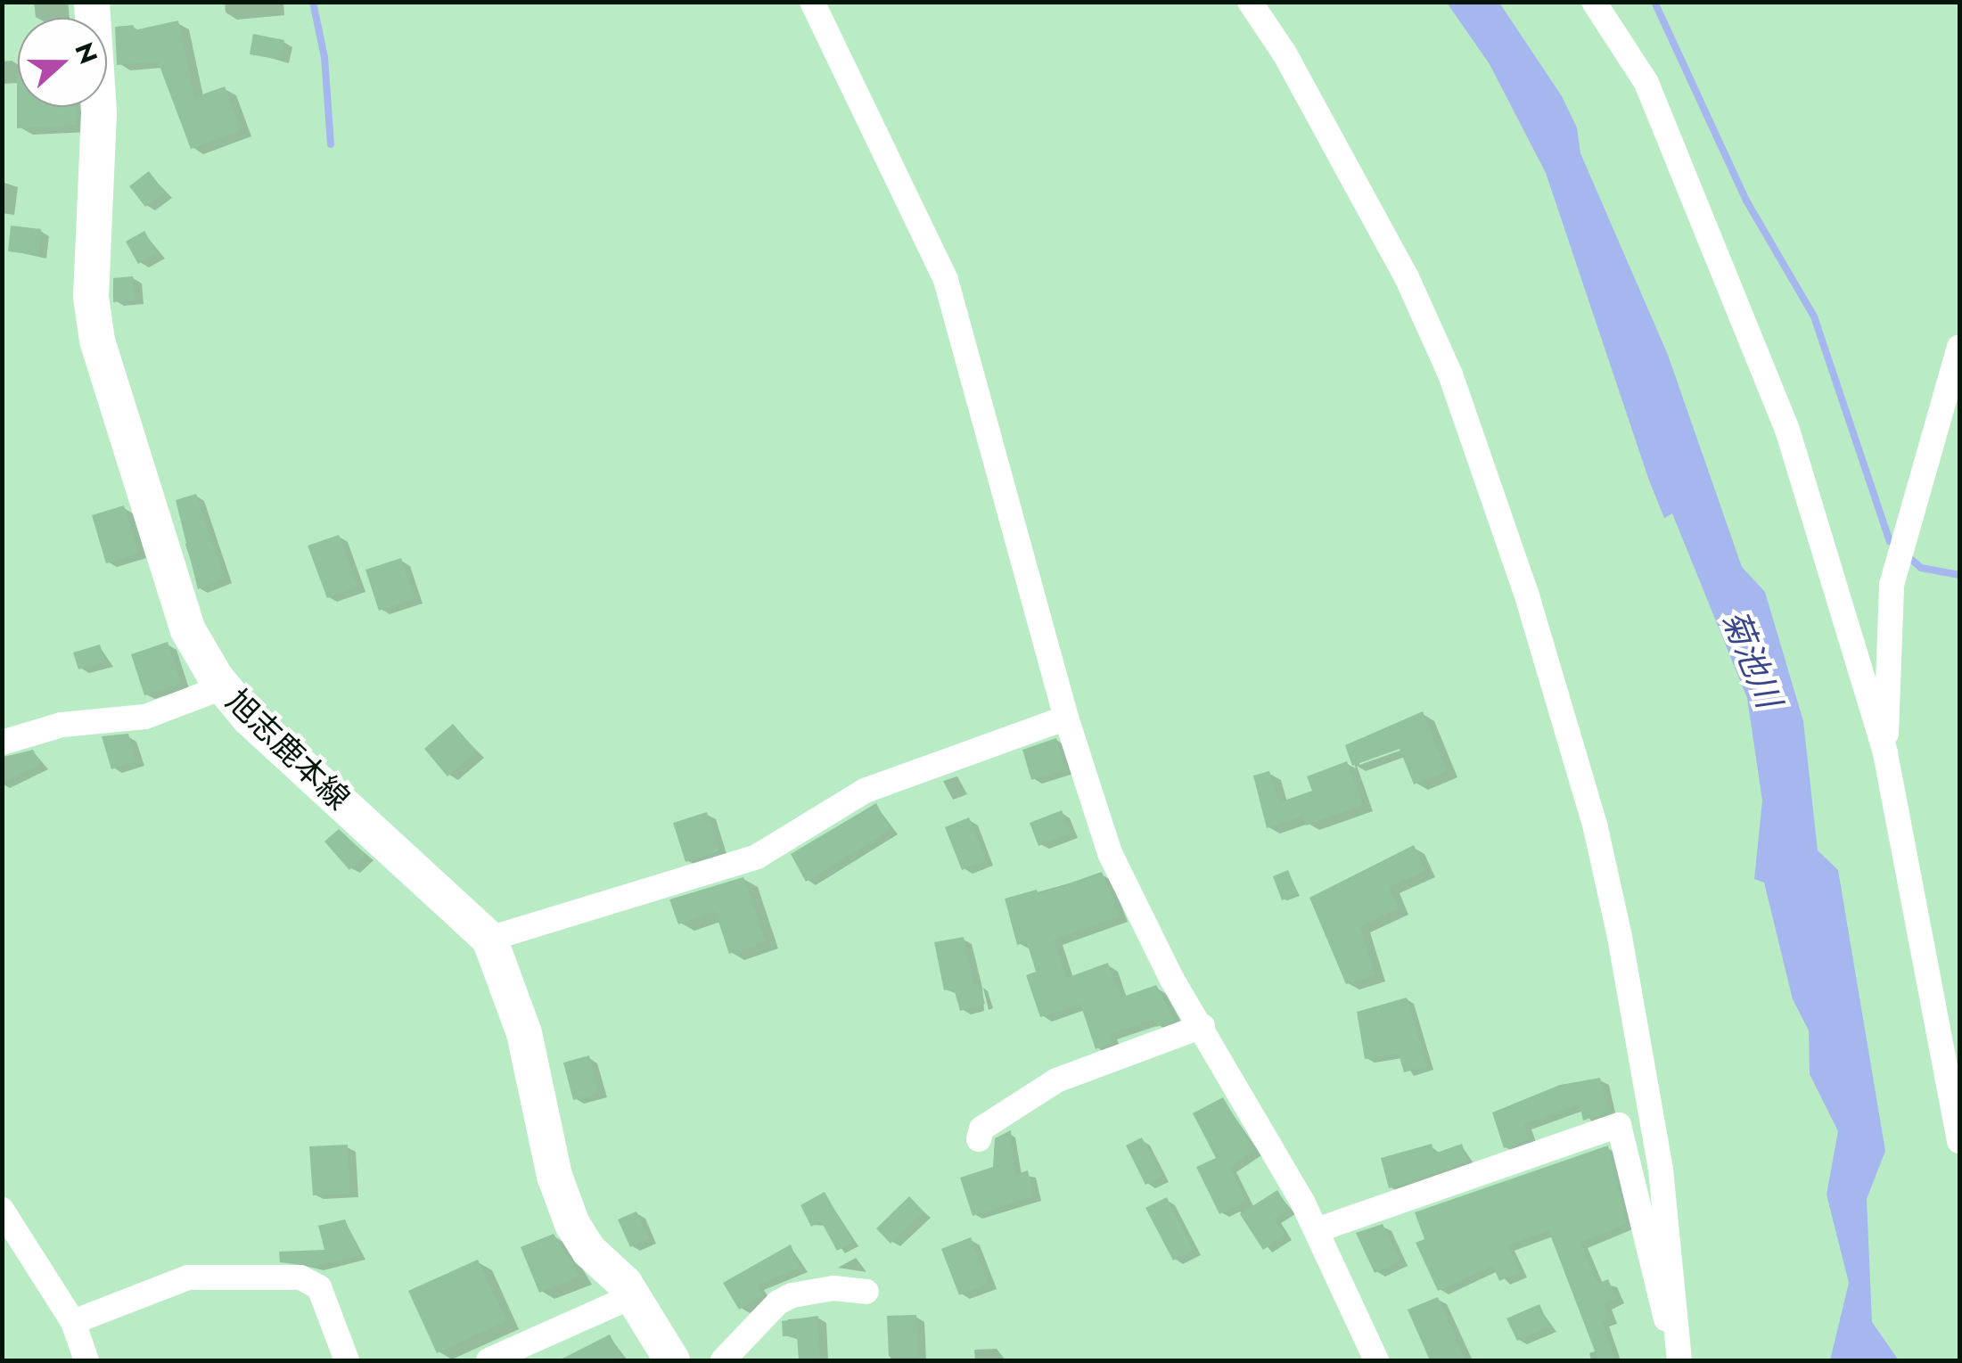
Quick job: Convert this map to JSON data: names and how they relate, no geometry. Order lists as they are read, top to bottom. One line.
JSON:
{"streets":{"main road":["旭志鹿本線"]},"water":["菊池川"],"north":"right"}
